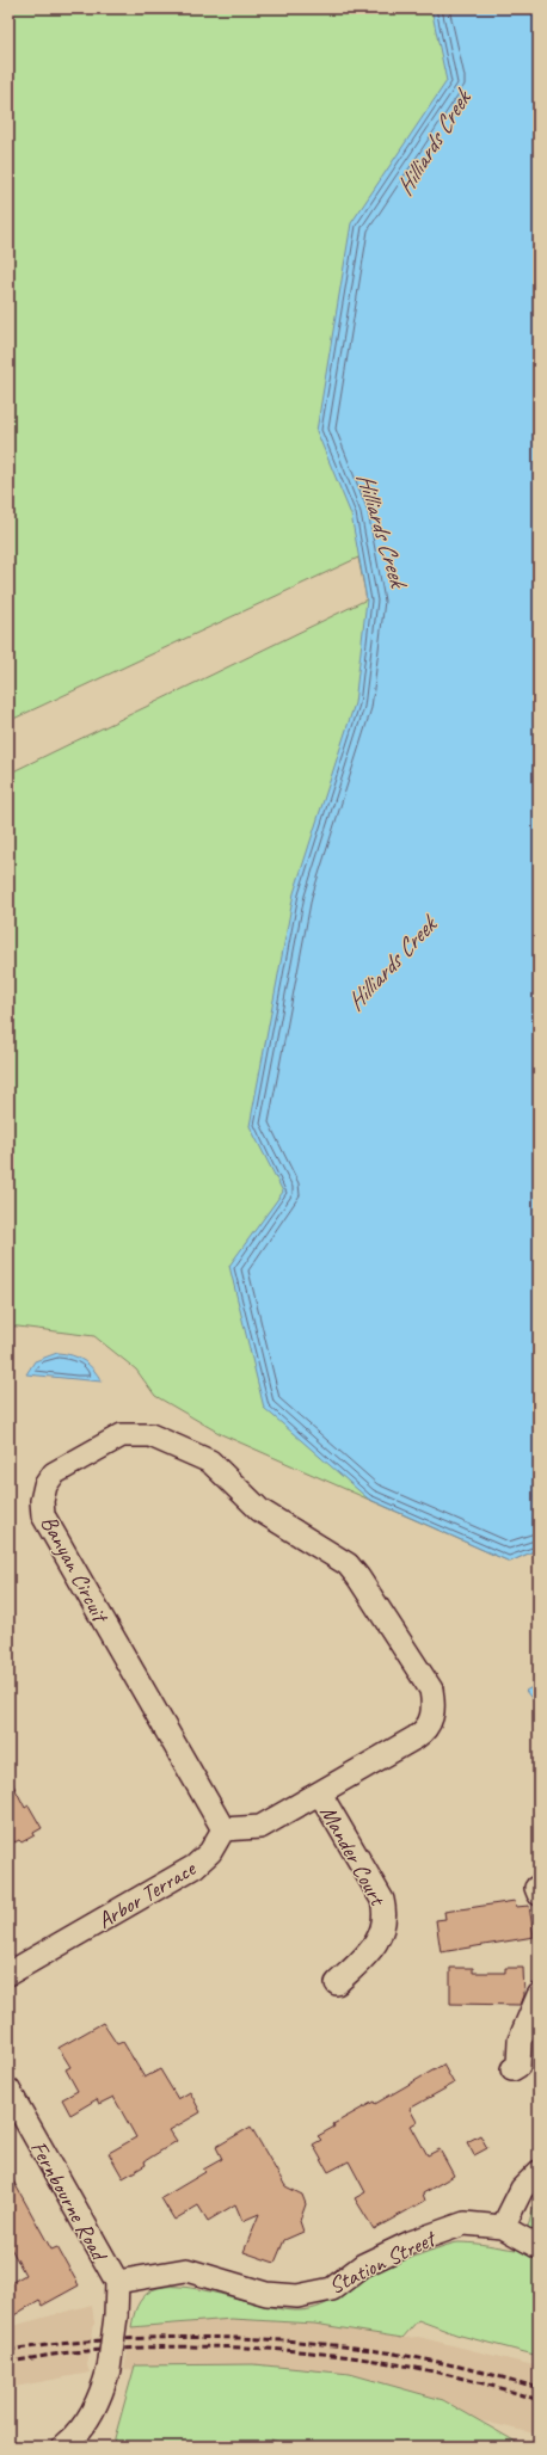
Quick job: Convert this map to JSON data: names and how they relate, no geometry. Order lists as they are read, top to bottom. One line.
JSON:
{"streets":{"street":["Banyan Circuit","Mander Court","Arbor Terrace","Fernbourne Road","Station Street"]},"crossings":[["Banyan Circuit","Mander Court"],["Banyan Circuit","Arbor Terrace"],["Fernbourne Road","Station Street"]],"water":["Hilliards Creek"]}
